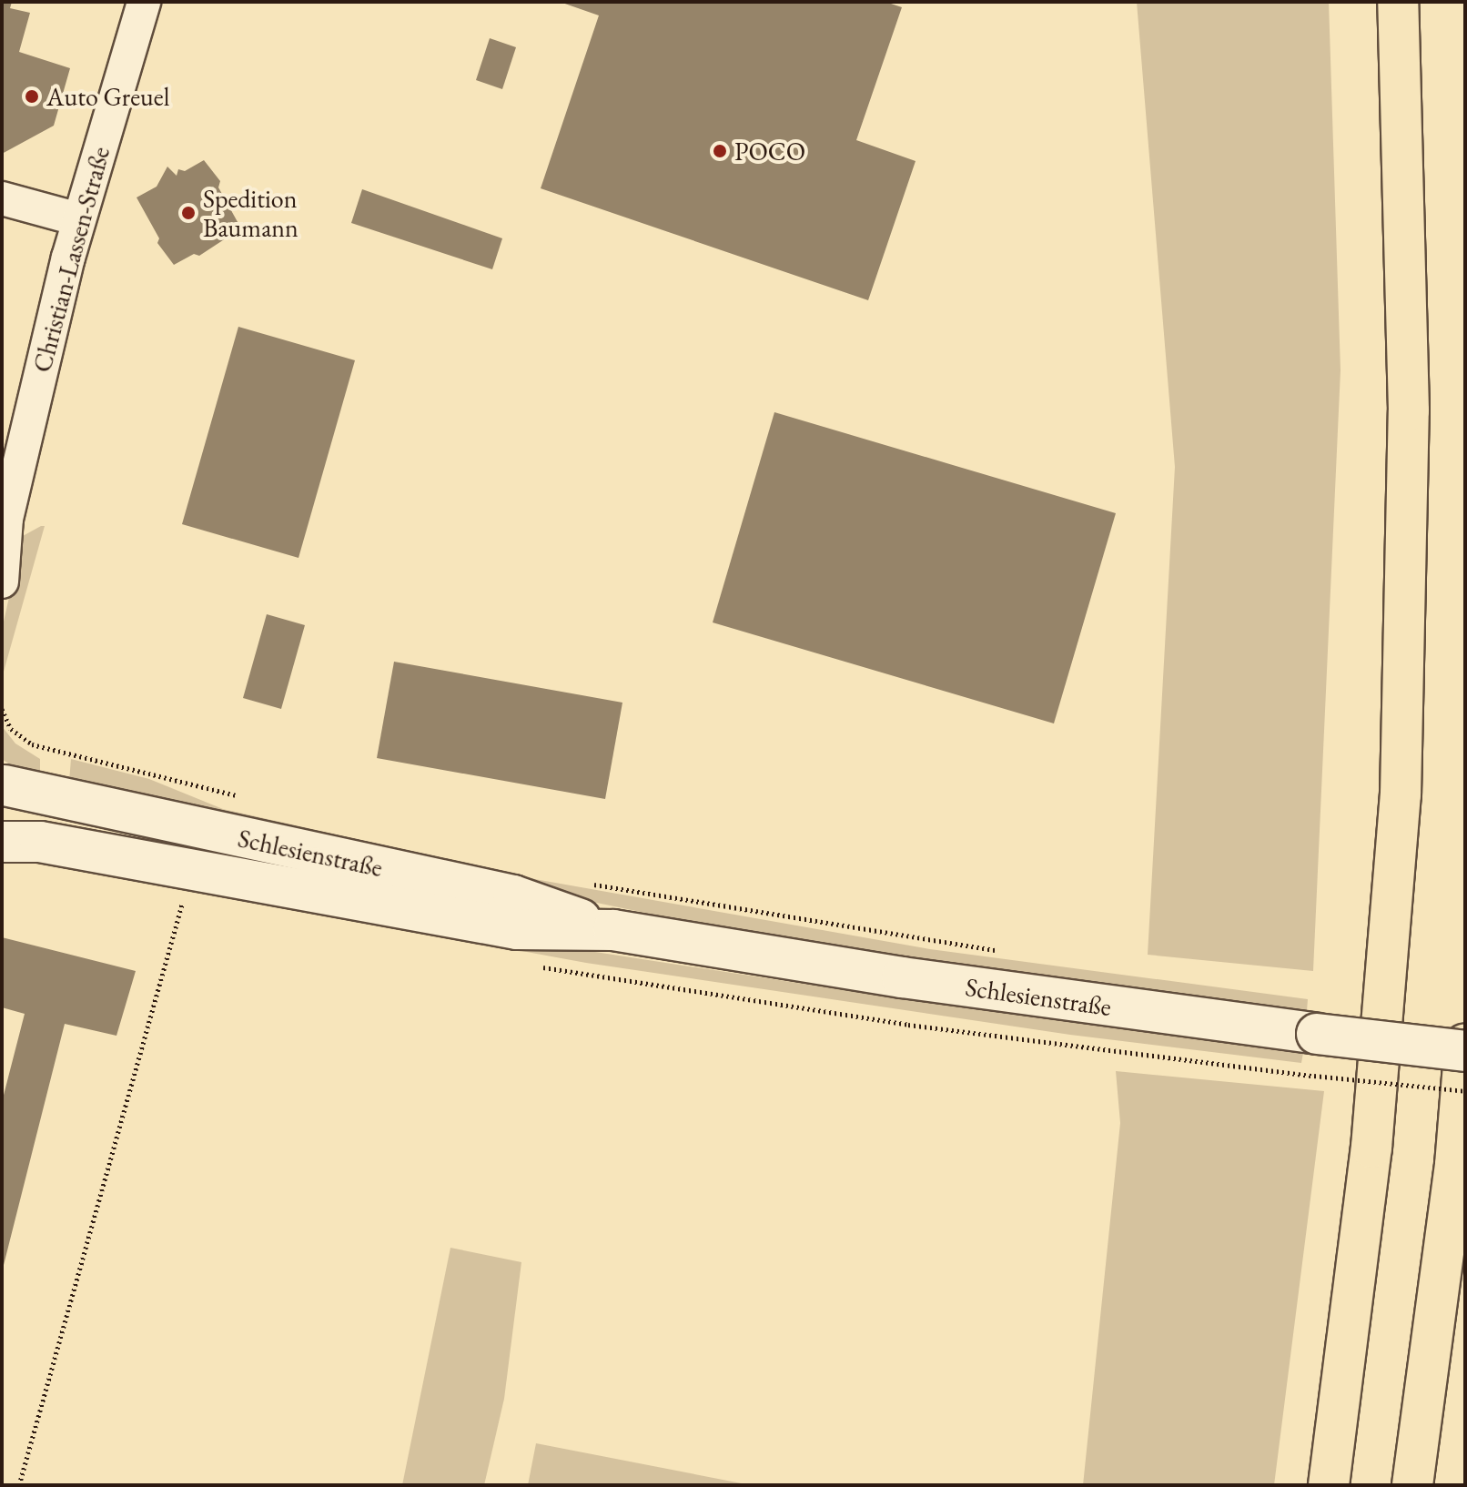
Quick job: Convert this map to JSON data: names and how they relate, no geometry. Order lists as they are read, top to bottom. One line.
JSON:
{"streets":{"street":["Christian-Lassen-Straße","Schlesienstraße"]},"places":["Auto Greuel","POCO","Spedition Baumann"]}
